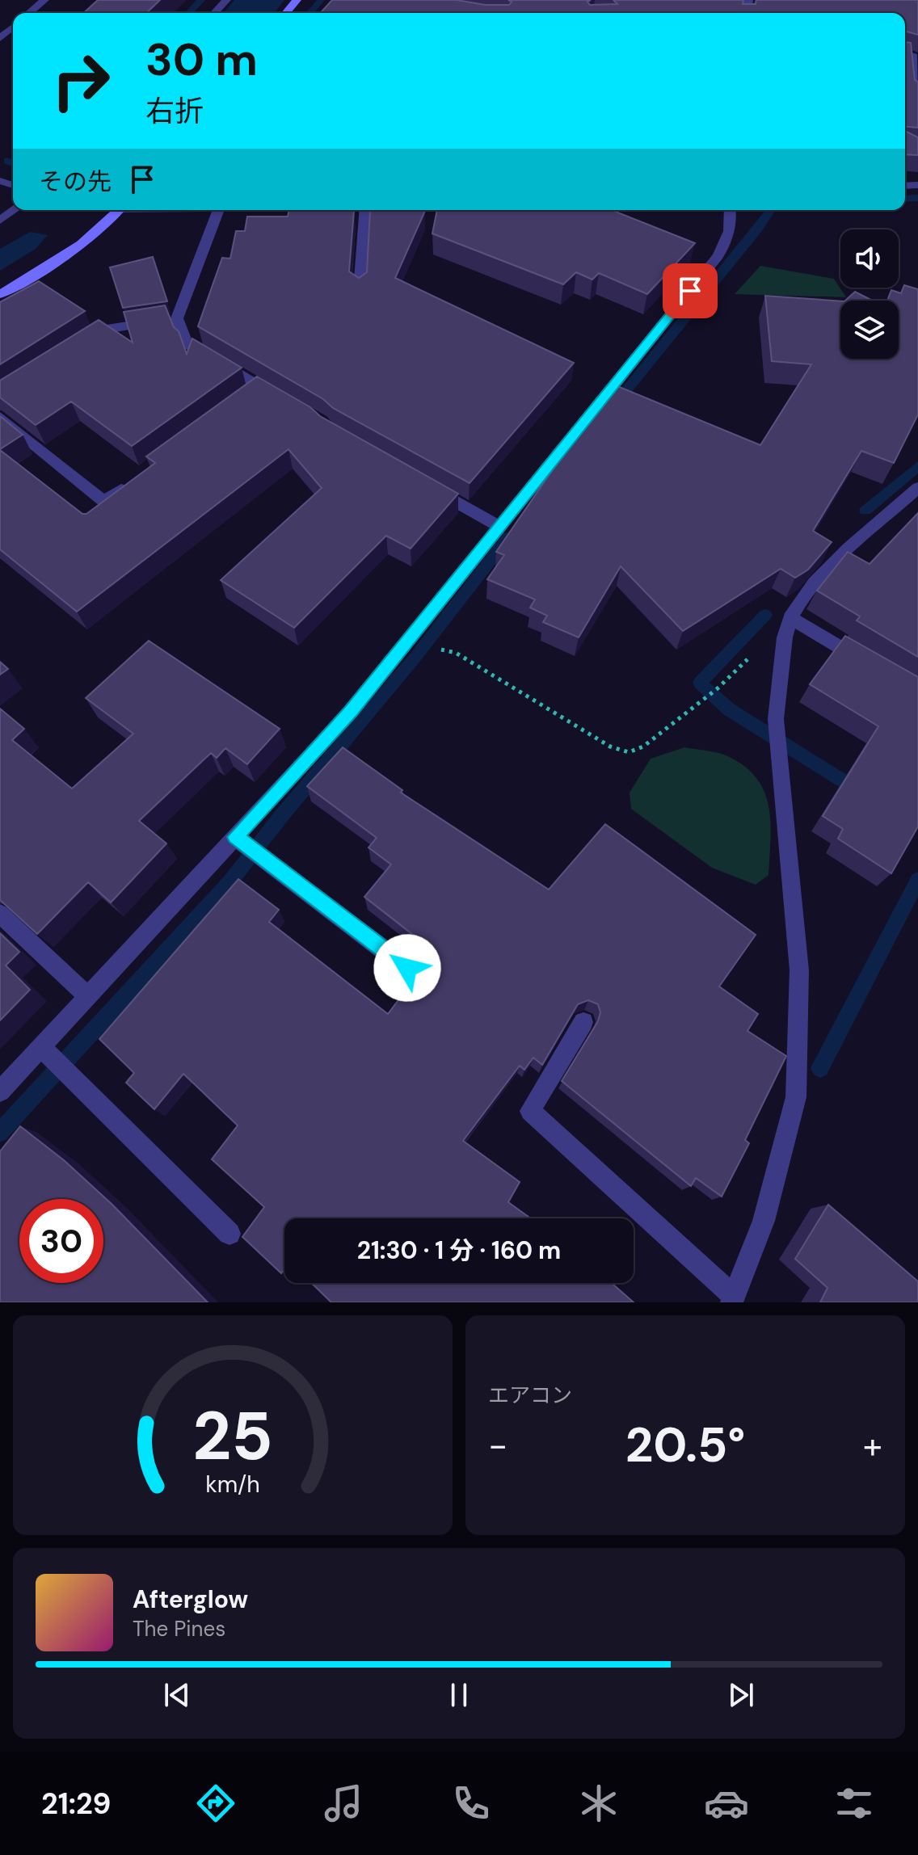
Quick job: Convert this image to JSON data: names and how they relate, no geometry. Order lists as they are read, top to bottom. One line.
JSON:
{"page":{"turn":["30 m","右折"],"then":"その先","limit":"30","trip":"21:30 · 1 分 · 160 m","tile":"エアコン","heat":["−","20.5°","+"],"song":["Afterglow","The Pines"],"tabs":"21:29","gauge":["25","km/h"]}}
